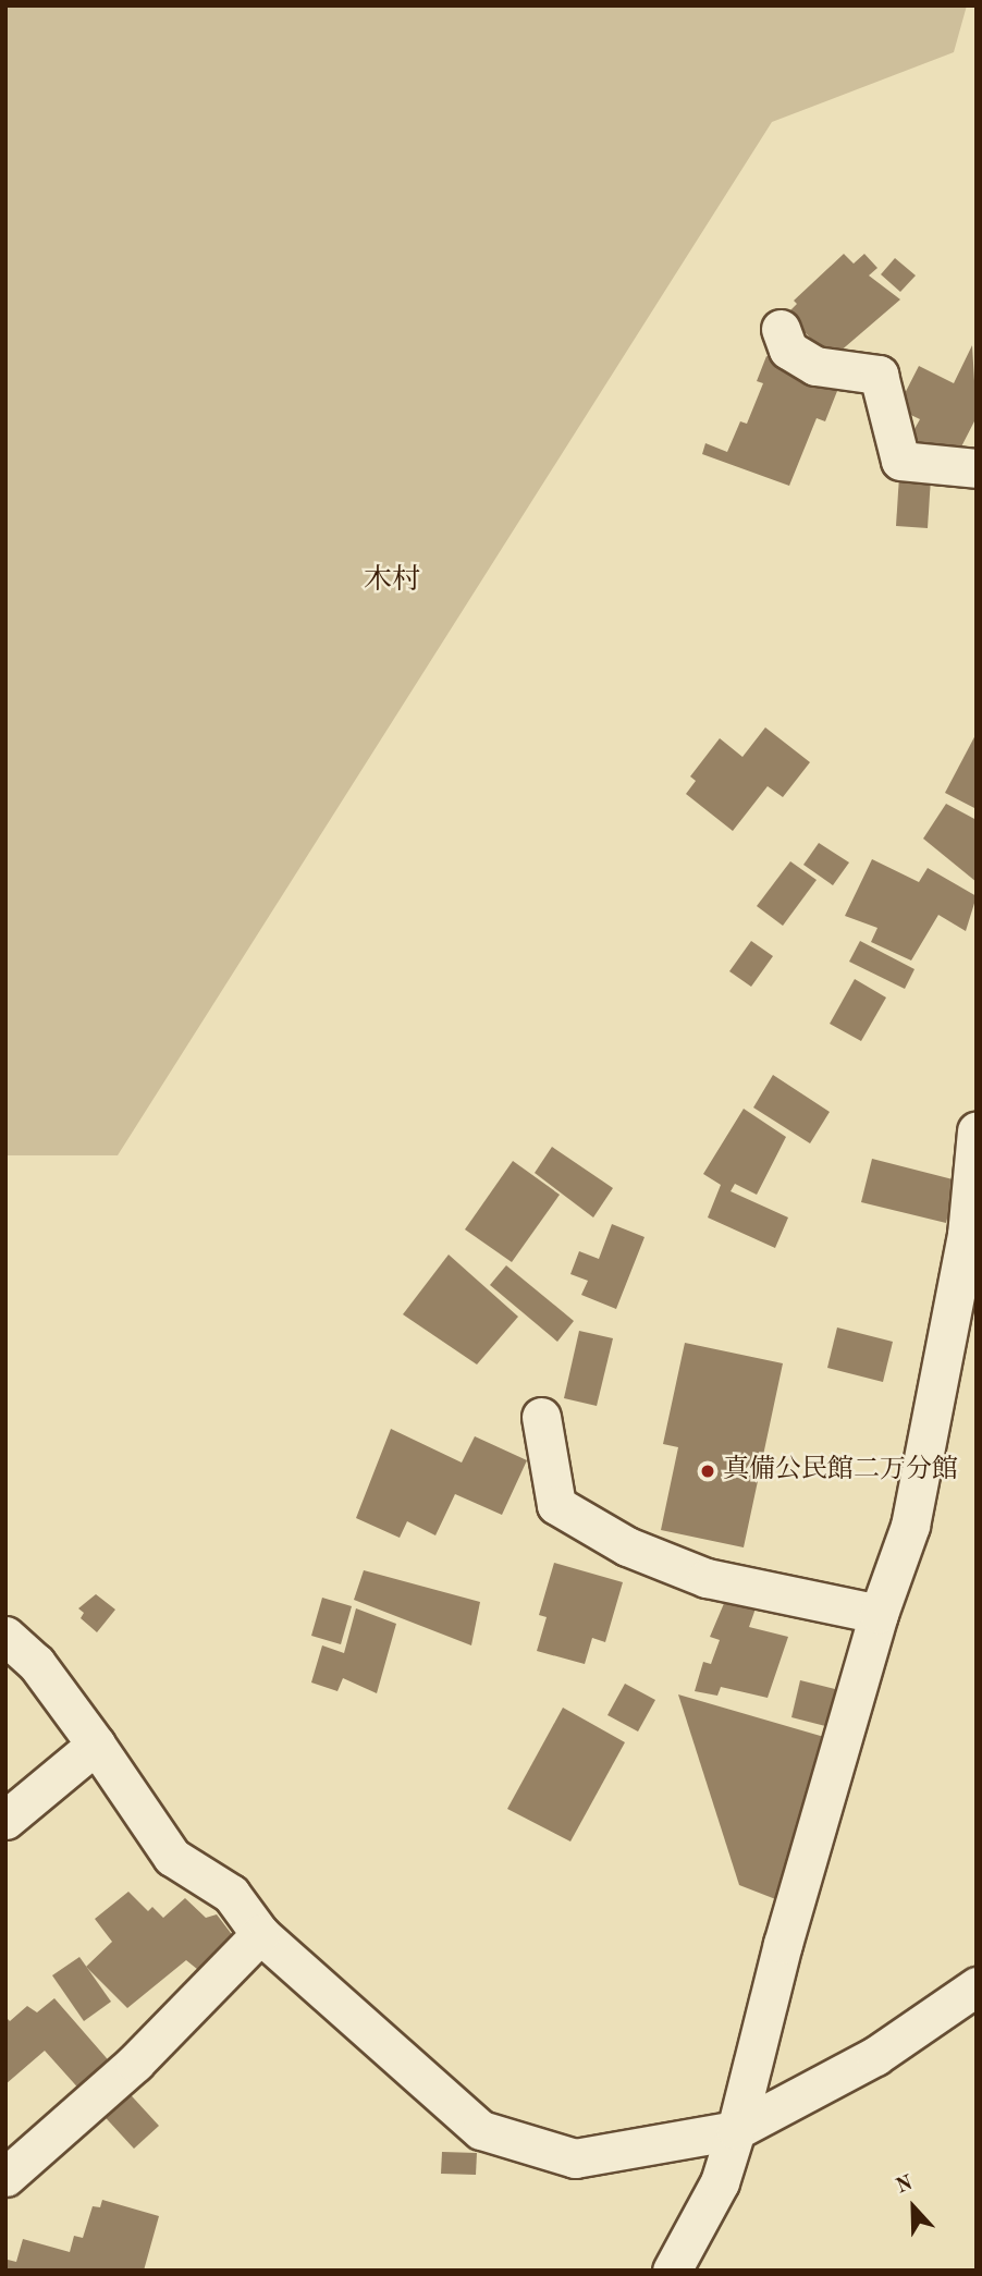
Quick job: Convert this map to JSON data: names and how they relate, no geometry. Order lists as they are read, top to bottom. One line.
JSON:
{"districts":["木村"],"places":["真備公民館二万分館"],"north":"top"}
